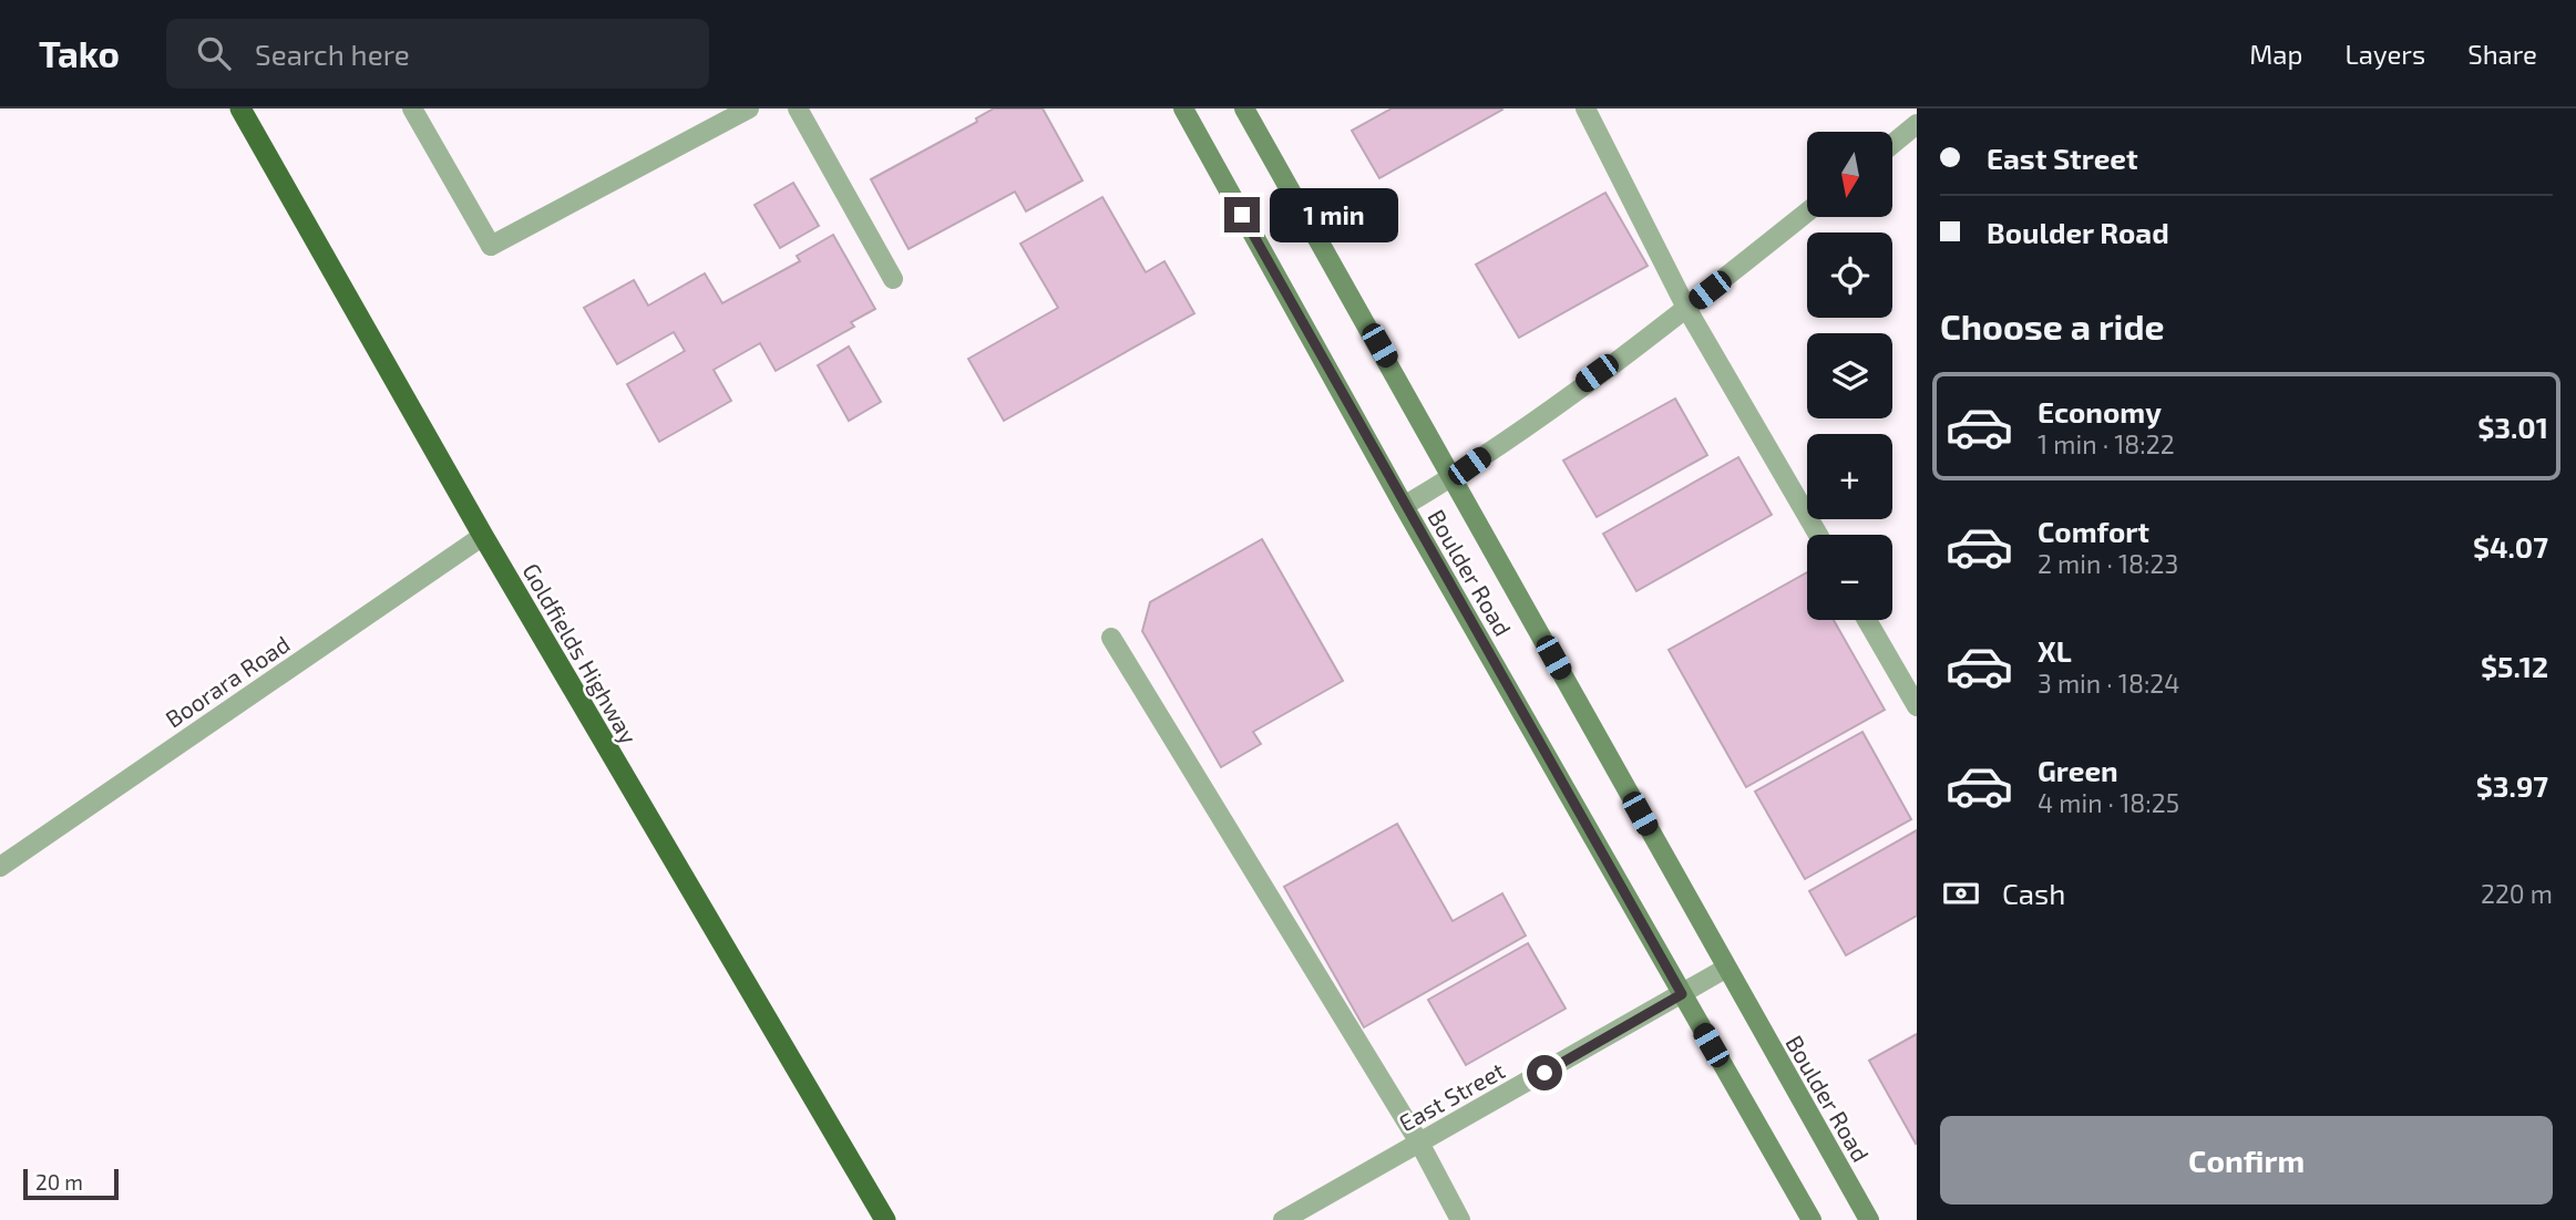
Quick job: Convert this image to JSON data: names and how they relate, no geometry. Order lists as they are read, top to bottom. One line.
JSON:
{"streets":{"highway":["Goldfields Highway"],"main road":["Boulder Road"],"street":["Boorara Road","East Street"]},"crossings":[["Boulder Road","East Street"],["Goldfields Highway","Boorara Road"]],"scale_bar":"20 m","north":"bottom","page":{"header":"Tako","search":"Search here","nav":["Map","Layers","Share"],"banner":["East Street","Boulder Road"],"map_buttons":["+","−"],"bubble":"1 min","heading":"Choose a ride","list":[{"name":"Economy","note":"1 min · 18:22","value":"$3.01"},{"name":"Comfort","note":"2 min · 18:23","value":"$4.07"},{"name":"XL","note":"3 min · 18:24","value":"$5.12"},{"name":"Green","note":"4 min · 18:25","value":"$3.97"}],"pay":["Cash","220 m"],"buttons":"Confirm","scale":"20 m"}}
